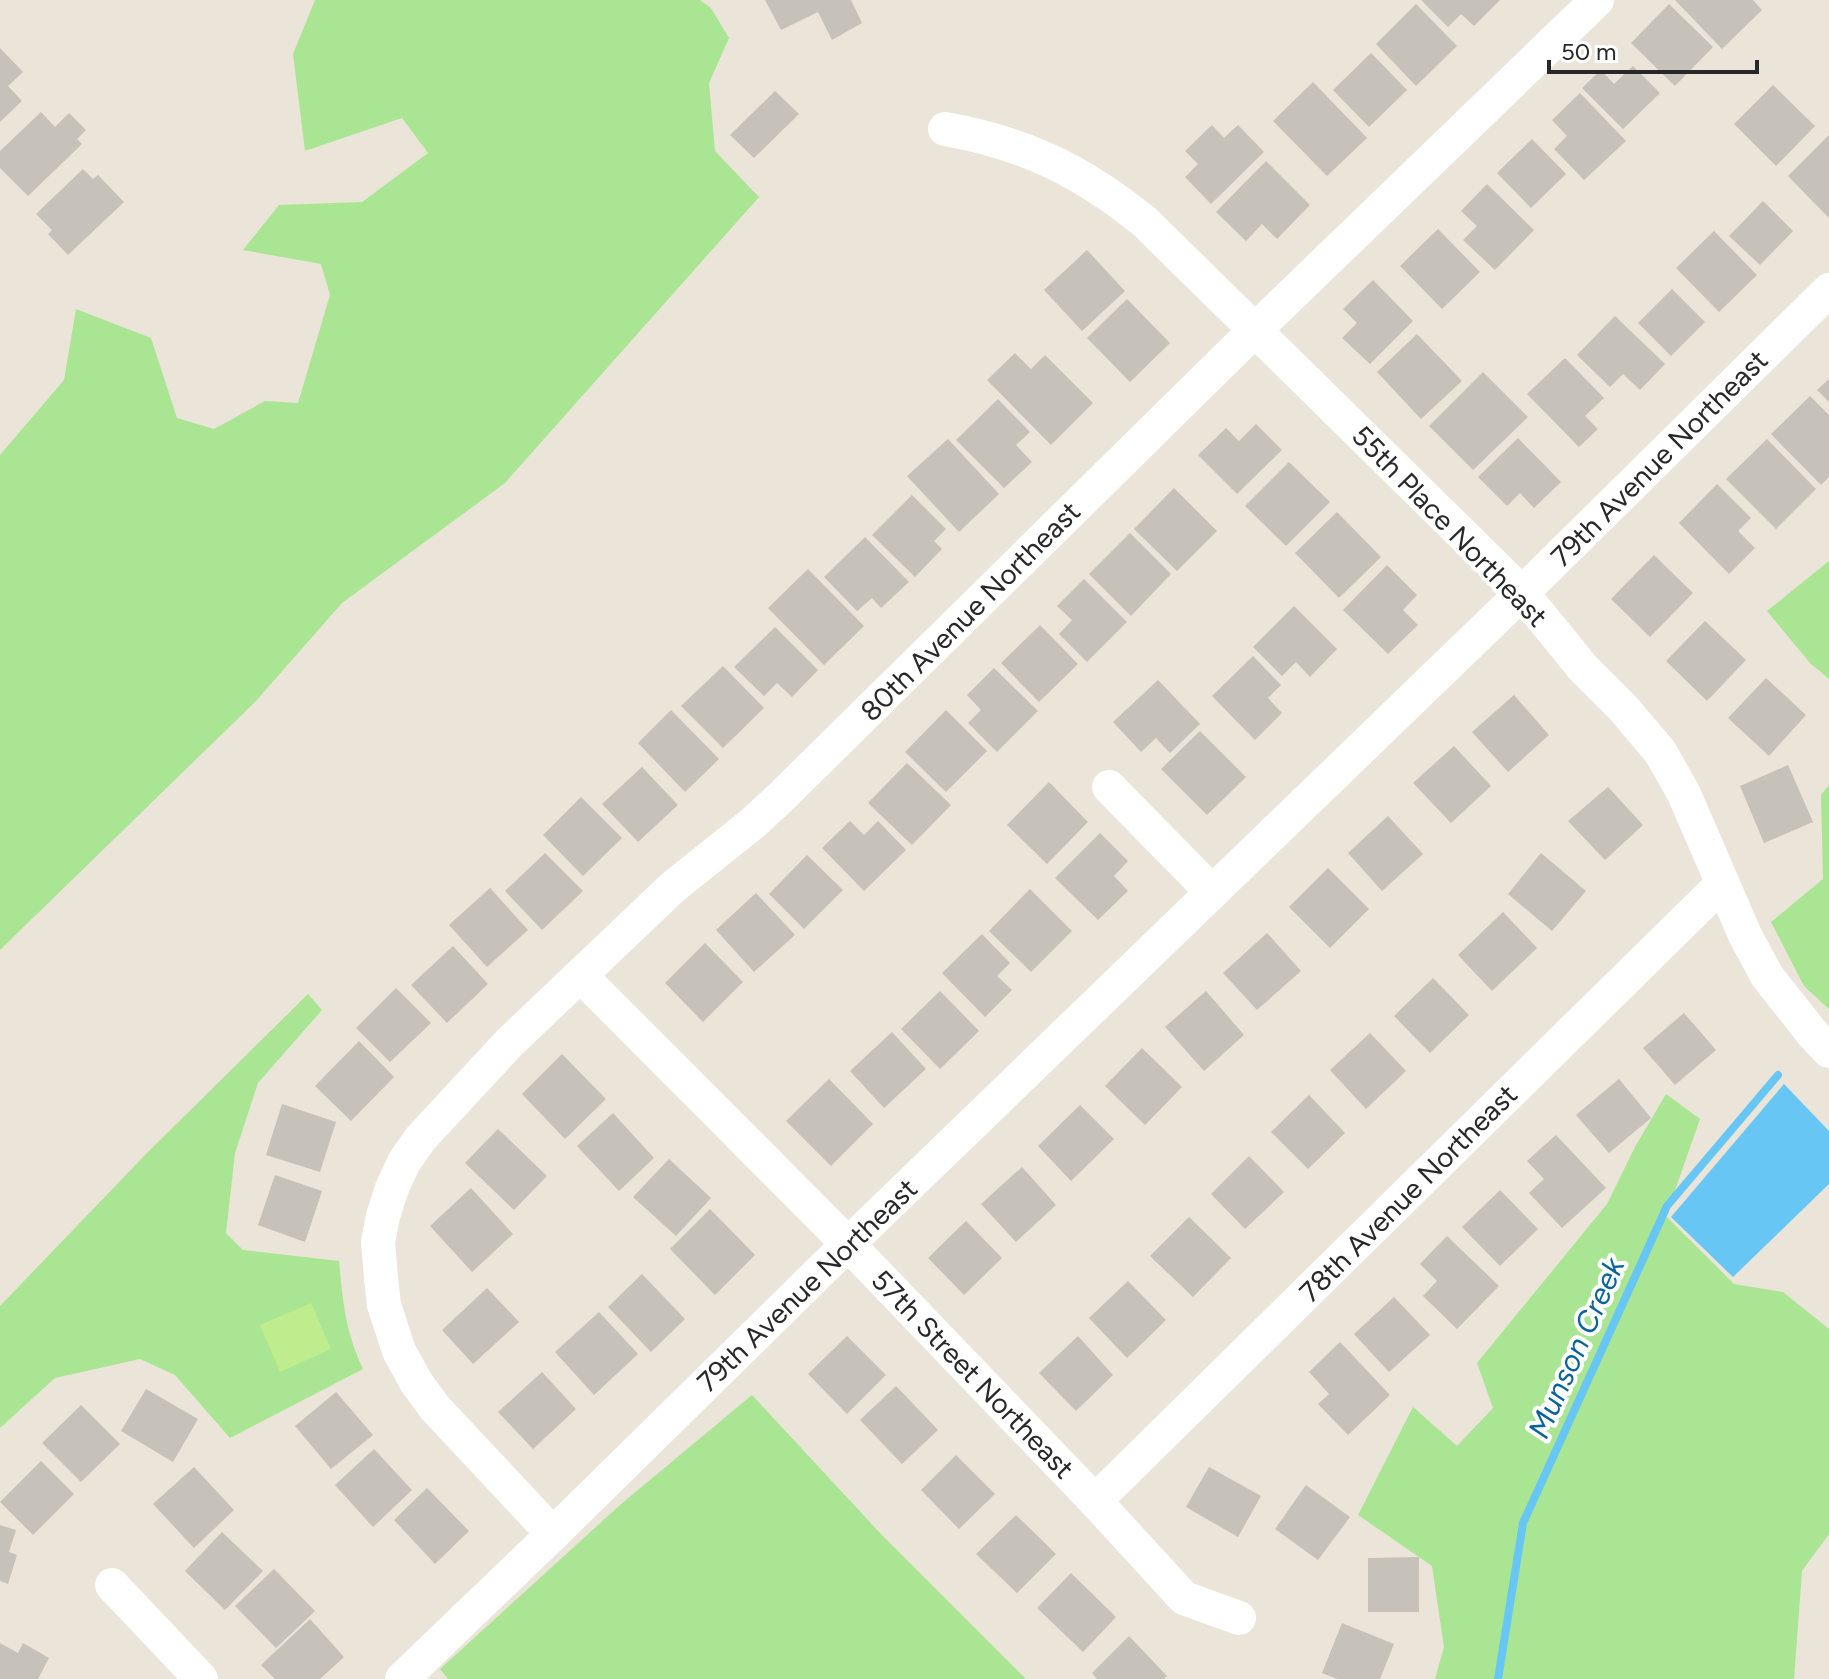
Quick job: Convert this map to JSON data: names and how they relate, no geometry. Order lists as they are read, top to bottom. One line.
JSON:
{"streets":{"street":["79th Avenue Northeast","55th Place Northeast","80th Avenue Northeast","78th Avenue Northeast","57th Street Northeast"]},"crossings":[["79th Avenue Northeast","55th Place Northeast"],["79th Avenue Northeast","80th Avenue Northeast"],["79th Avenue Northeast","57th Street Northeast"],["55th Place Northeast","80th Avenue Northeast"],["55th Place Northeast","78th Avenue Northeast"],["80th Avenue Northeast","57th Street Northeast"],["78th Avenue Northeast","57th Street Northeast"]],"water":["Munson Creek"],"scale_bar":"50 m"}
